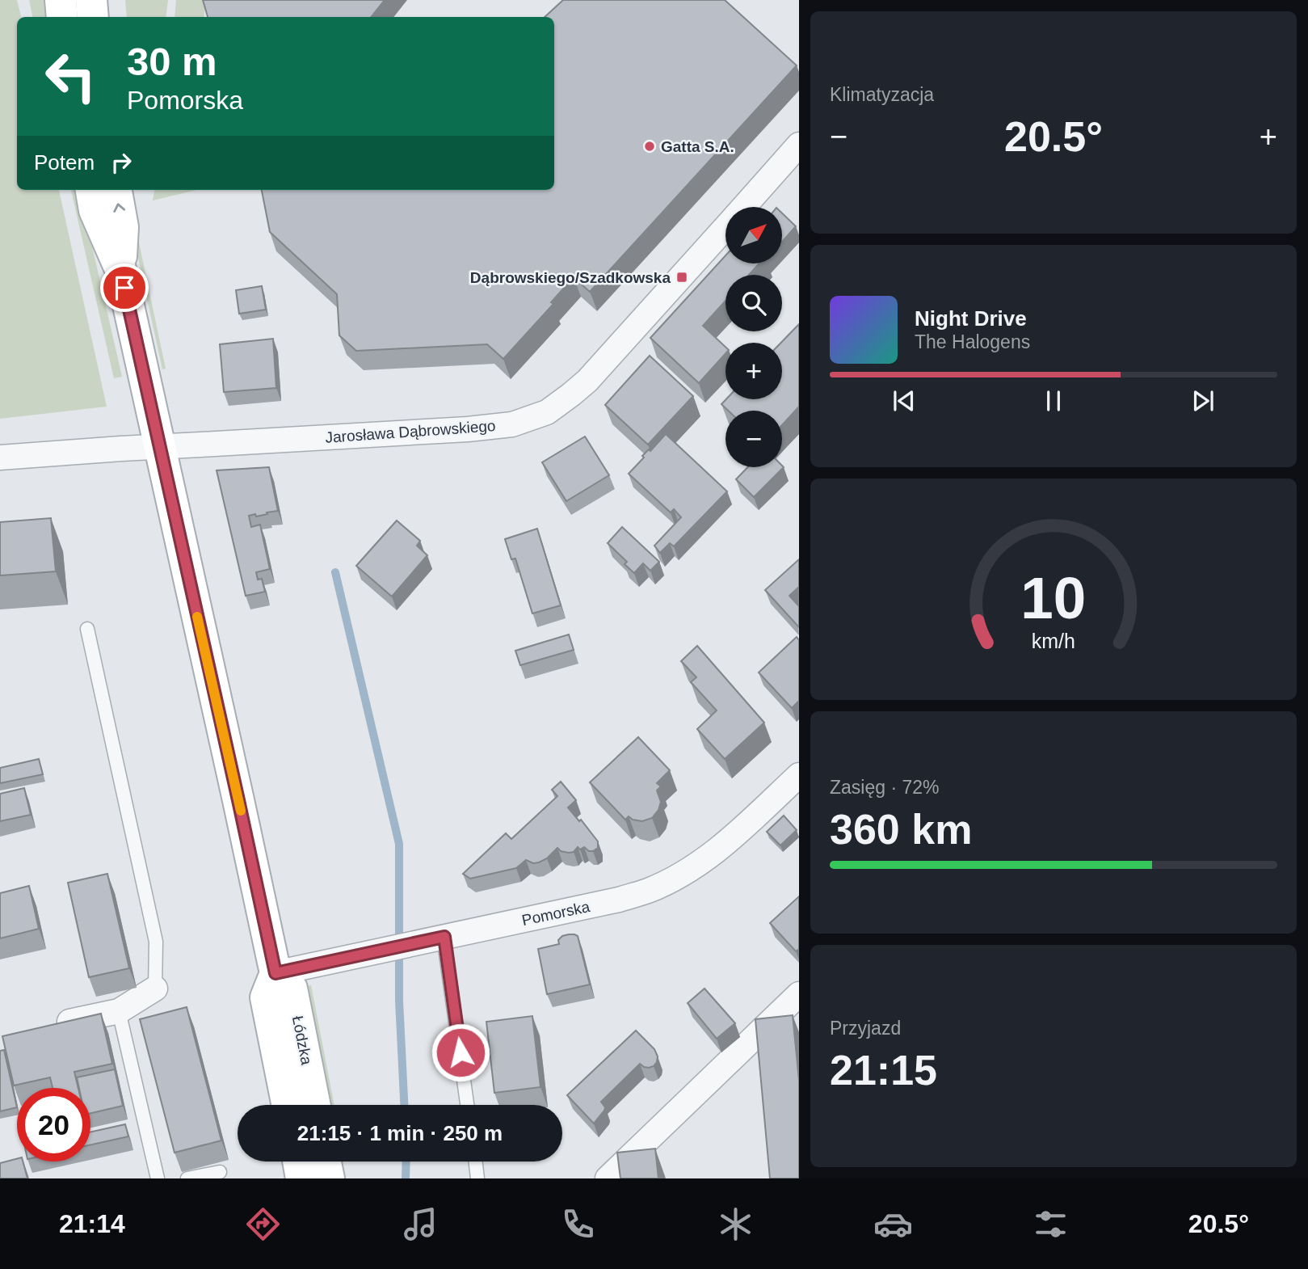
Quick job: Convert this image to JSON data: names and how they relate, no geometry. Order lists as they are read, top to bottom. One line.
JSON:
{"streets":{"main road":["Łódzka"],"street":["Jarosława Dąbrowskiego","Pomorska"]},"crossings":[["Jarosława Dąbrowskiego","Łódzka"],["Pomorska","Łódzka"]],"places":{"other":["Gatta S.A."],"transit":["Dąbrowskiego/Szadkowska"]},"north":"top right","page":{"tile":["Klimatyzacja",["Zasięg · 72%","360 km"],["Przyjazd","21:15"]],"turn":["30 m","Pomorska"],"heat":["−","20.5°","+"],"then":"Potem","map_buttons":["+","−"],"song":["Night Drive","The Halogens"],"limit":"20","trip":"21:15 · 1 min · 250 m","tabs":["21:14","20.5°"],"gauge":["10","km/h"]}}
